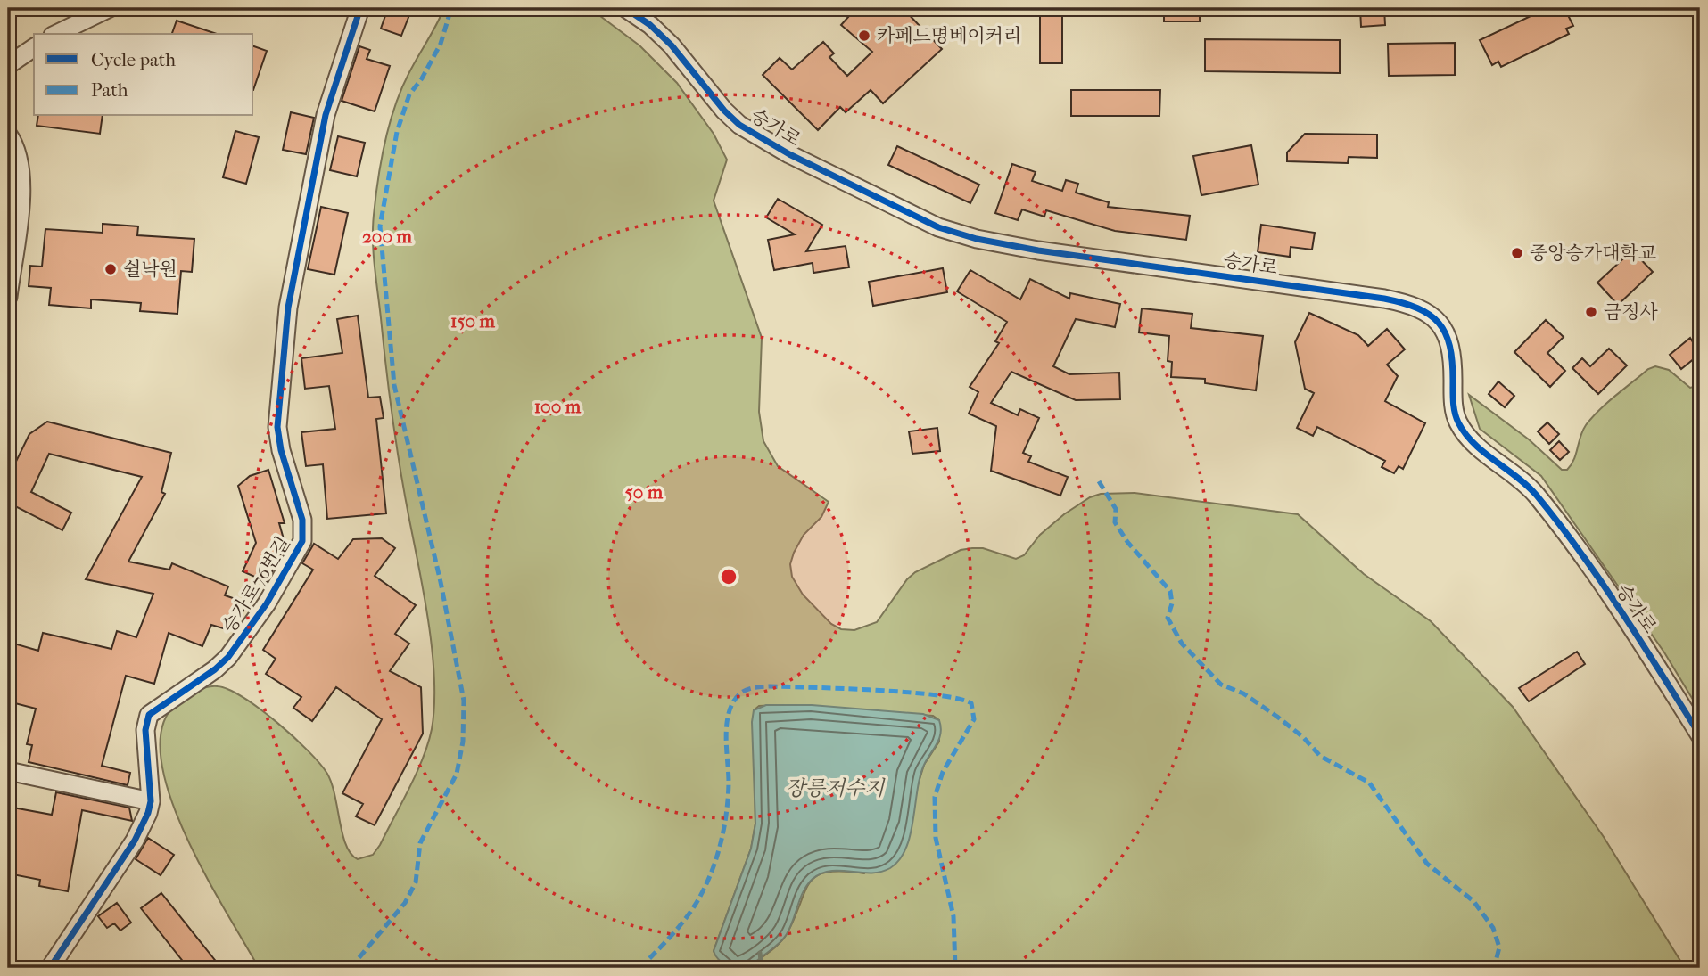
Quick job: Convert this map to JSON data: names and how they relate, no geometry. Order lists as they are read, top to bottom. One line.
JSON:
{"streets":{"street":["승가로","승가로76번길"]},"water":["장릉저수지"],"places":["카페드명베이커리","중앙승가대학교","쉴낙원","금정사"],"legend":["Cycle path","Path"],"rings":["200 m","150 m","100 m","50 m"]}
